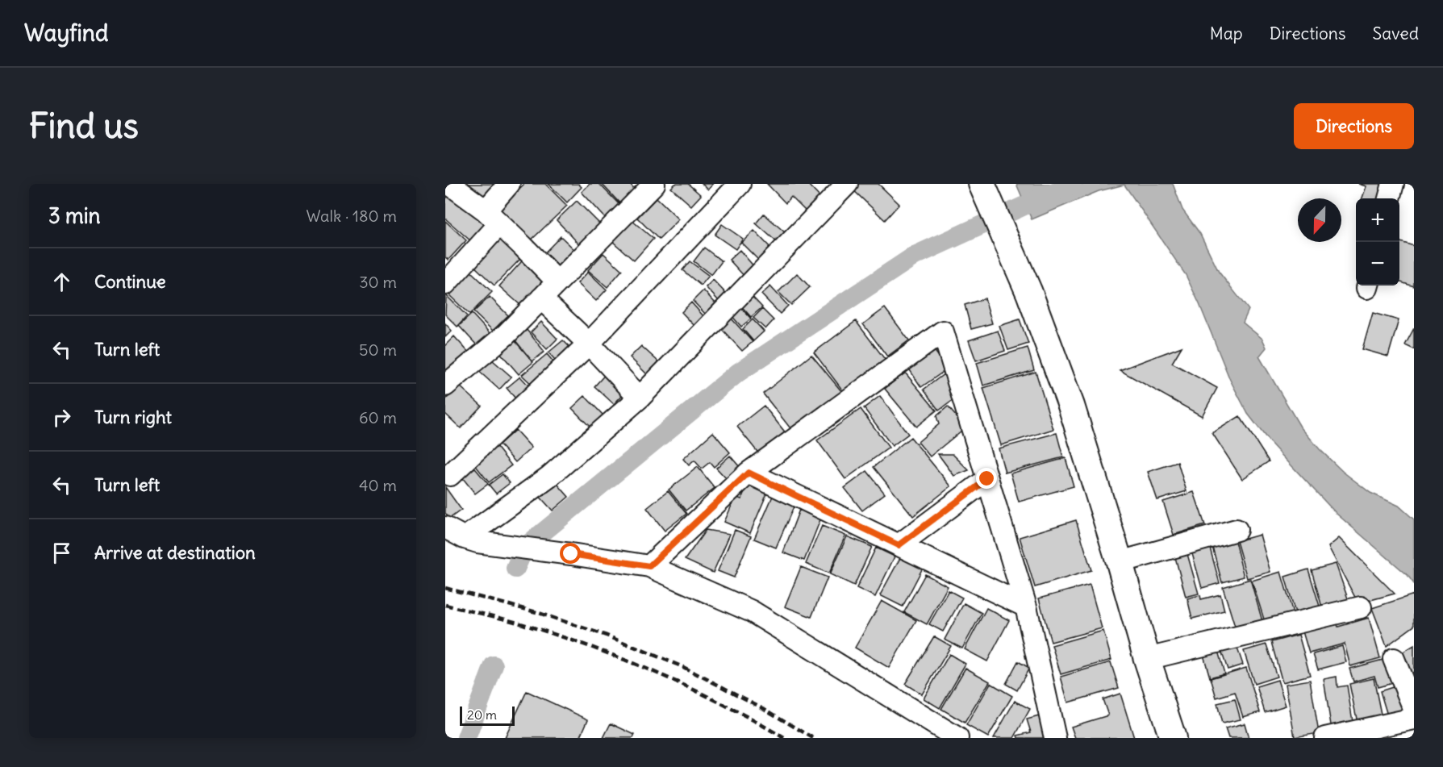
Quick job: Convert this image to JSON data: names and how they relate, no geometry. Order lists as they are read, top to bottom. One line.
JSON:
{"scale_bar":"20 m","north":"bottom","page":{"header":"Wayfind","nav":["Map","Directions","Saved"],"buttons":"Directions","title":"Find us","heading":["3 min","Walk · 180 m"],"map_buttons":["+","−"],"list":[["Continue","30 m"],["Turn left","50 m"],["Turn right","60 m"],["Turn left","40 m"],"Arrive at destination"],"scale":"20 m"}}
